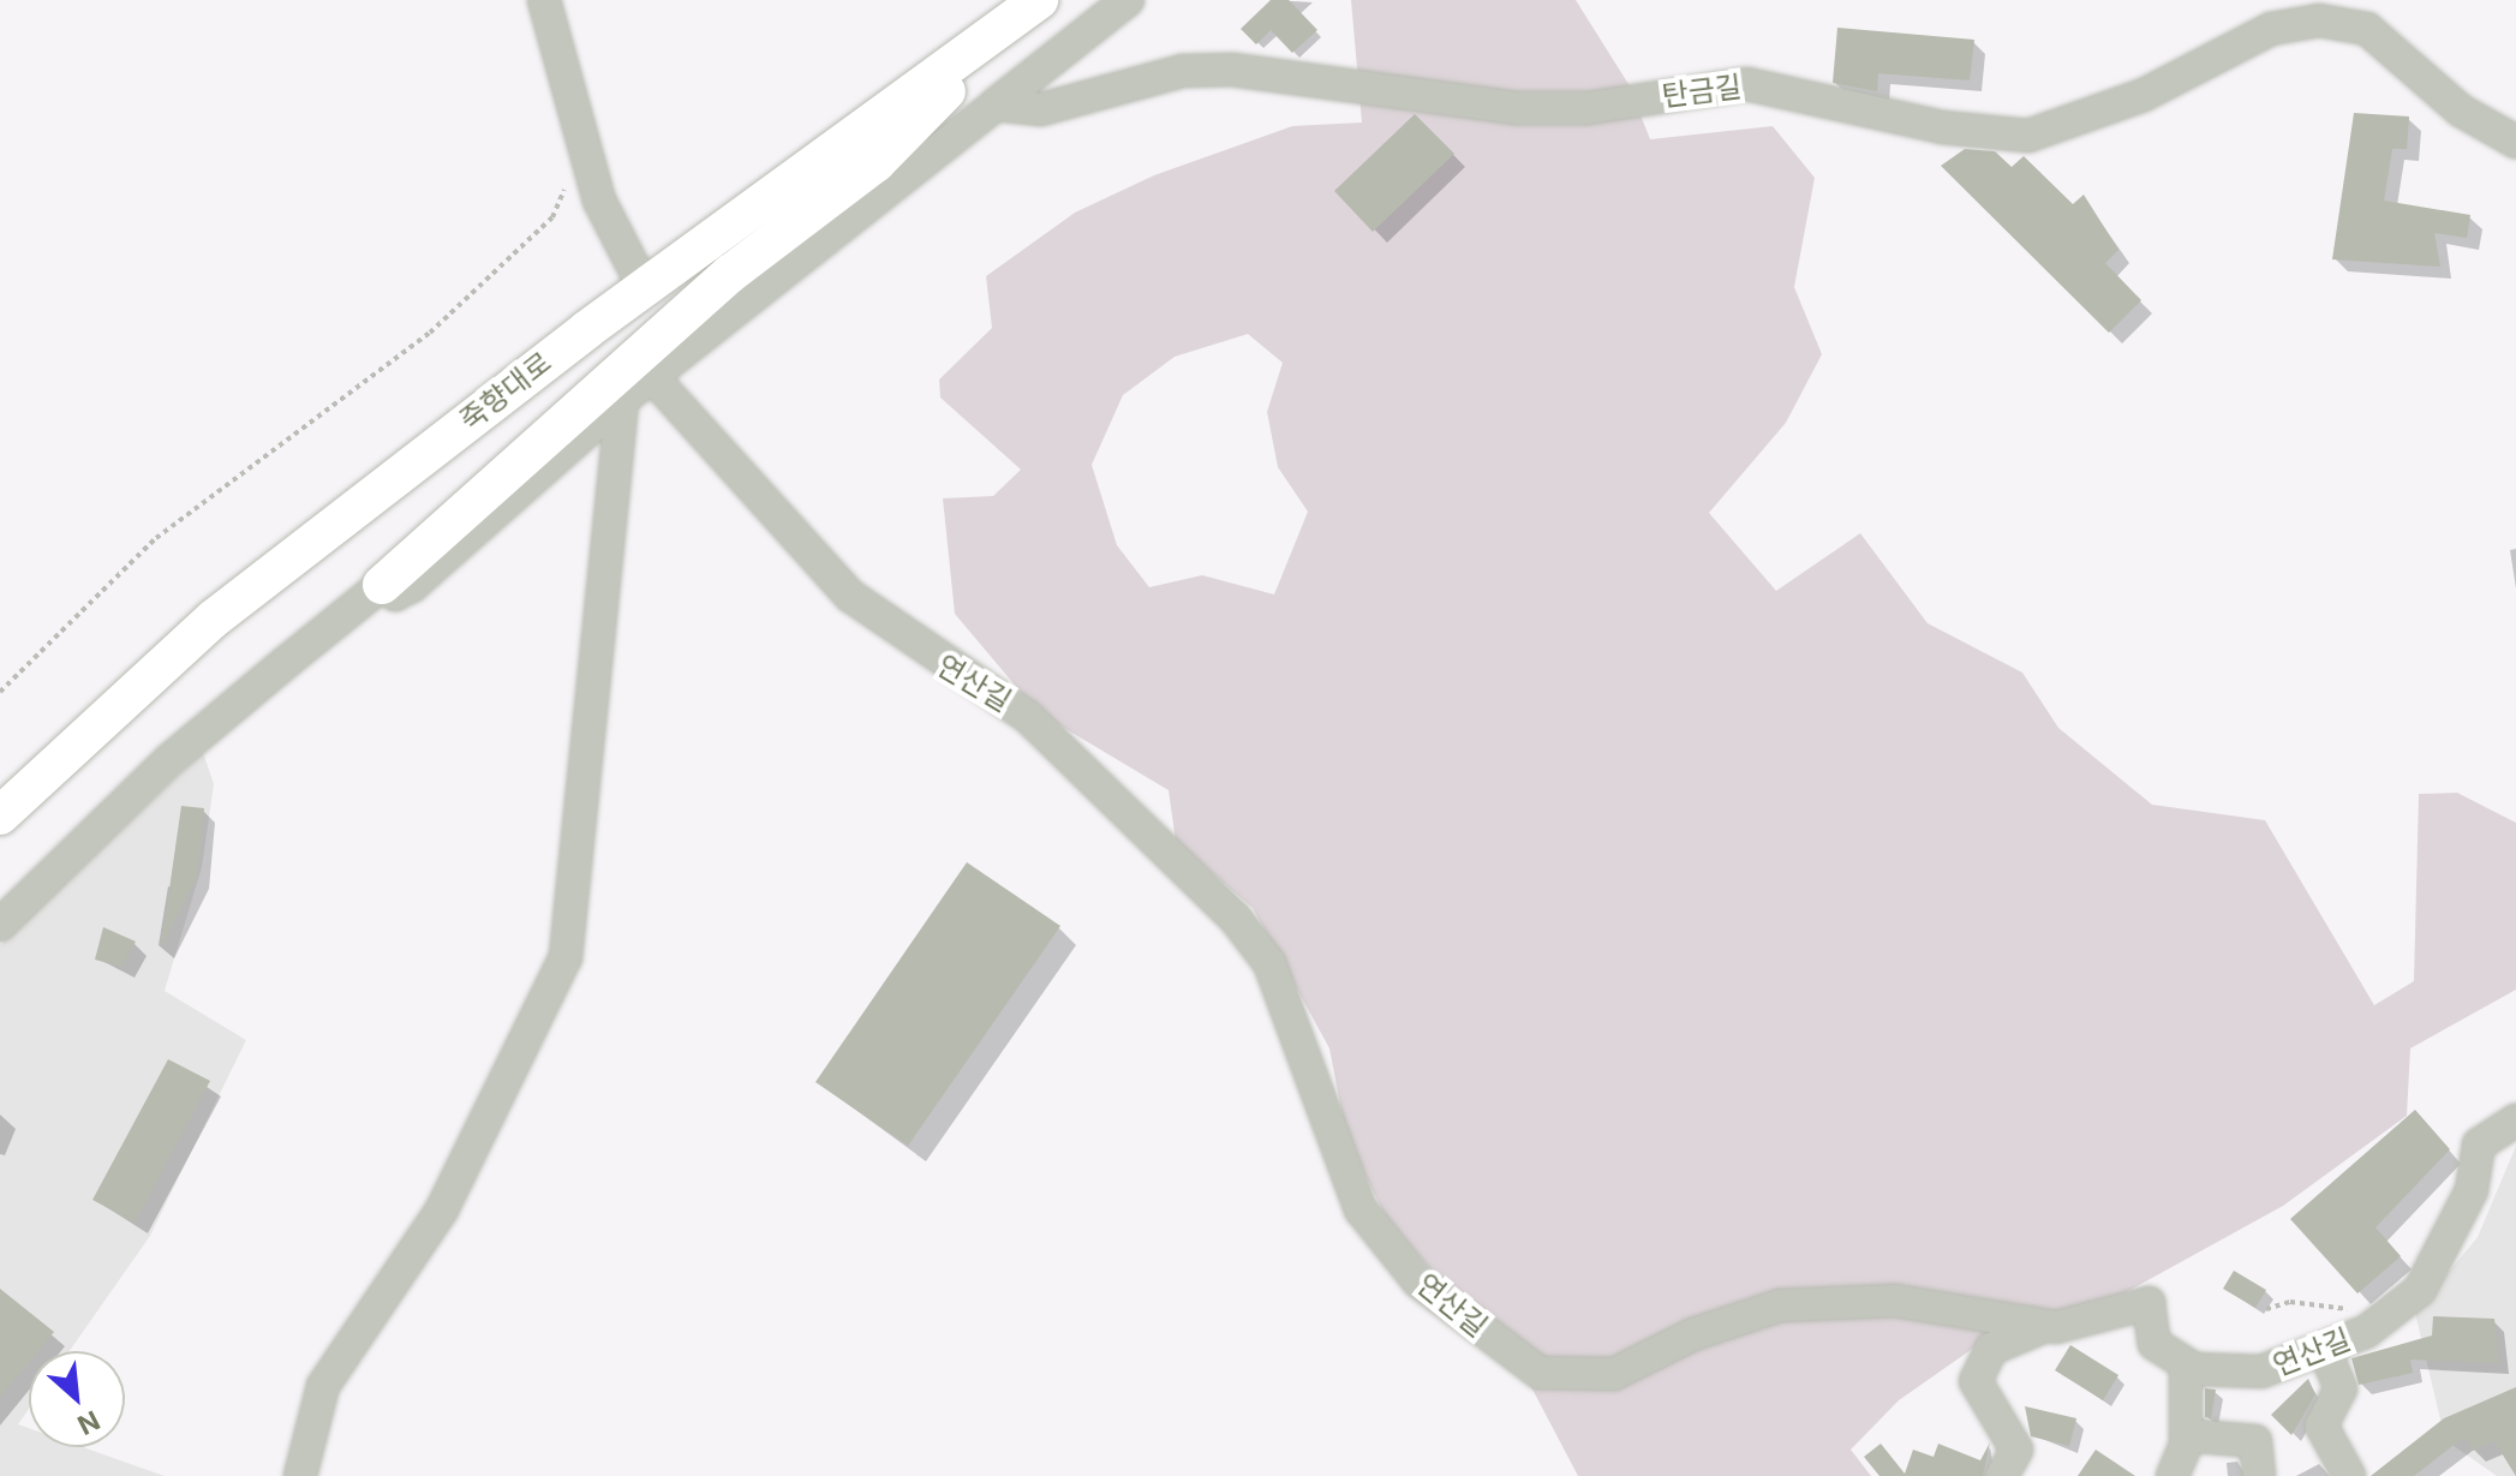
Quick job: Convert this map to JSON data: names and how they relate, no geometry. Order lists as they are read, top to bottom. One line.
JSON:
{"streets":{"main road":["죽향대로"],"street":["탄금길","연산길"]},"north":"bottom right"}
